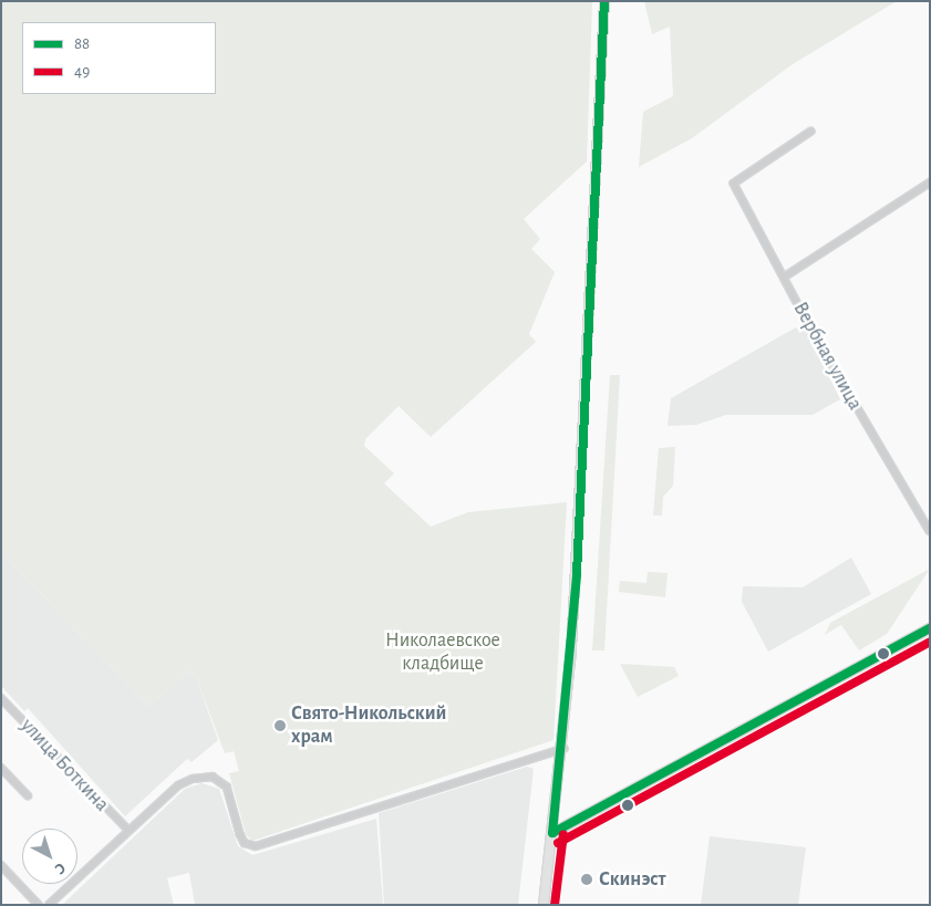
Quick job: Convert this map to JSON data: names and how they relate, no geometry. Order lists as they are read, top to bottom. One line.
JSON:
{"streets":{"street":["Вербная улица","улица Боткина"]},"parks":["Николаевское кладбище"],"places":["Свято-Никольский храм","Скинэст"],"lines":["transit line 88","transit line 49"],"legend":["88","49"],"north":"bottom right"}
